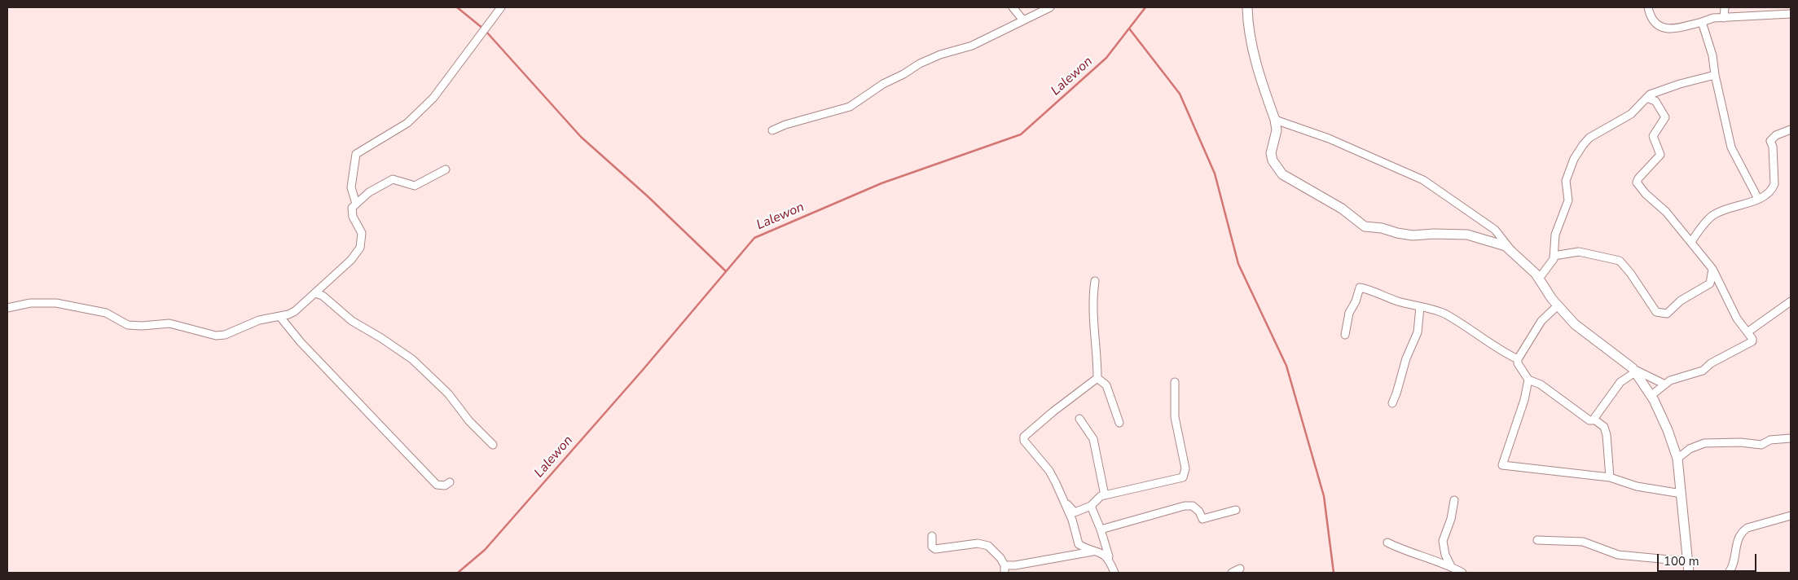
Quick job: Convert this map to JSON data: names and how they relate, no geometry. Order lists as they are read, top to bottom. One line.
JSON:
{"water":["Lalewon"],"scale_bar":"100 m"}
